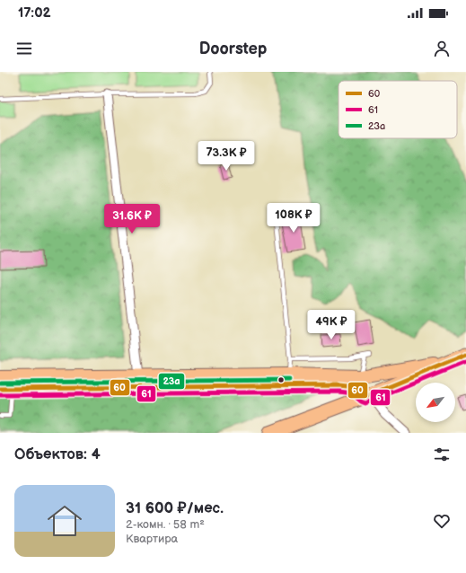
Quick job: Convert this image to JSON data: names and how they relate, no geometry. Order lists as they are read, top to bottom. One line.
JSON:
{"lines":["transit line 60","transit line 61","transit line 23a"],"legend":["60","61","23a"],"north":"bottom left","page":{"status":"17:02","header":"Doorstep","price":["73.3K ₽","108K ₽","31.6K ₽","49K ₽"],"heading":"Объектов: 4","list":[{"name":"31 600 ₽/мес.","note":"2-комн. · 58 m² · Квартира"}]}}
